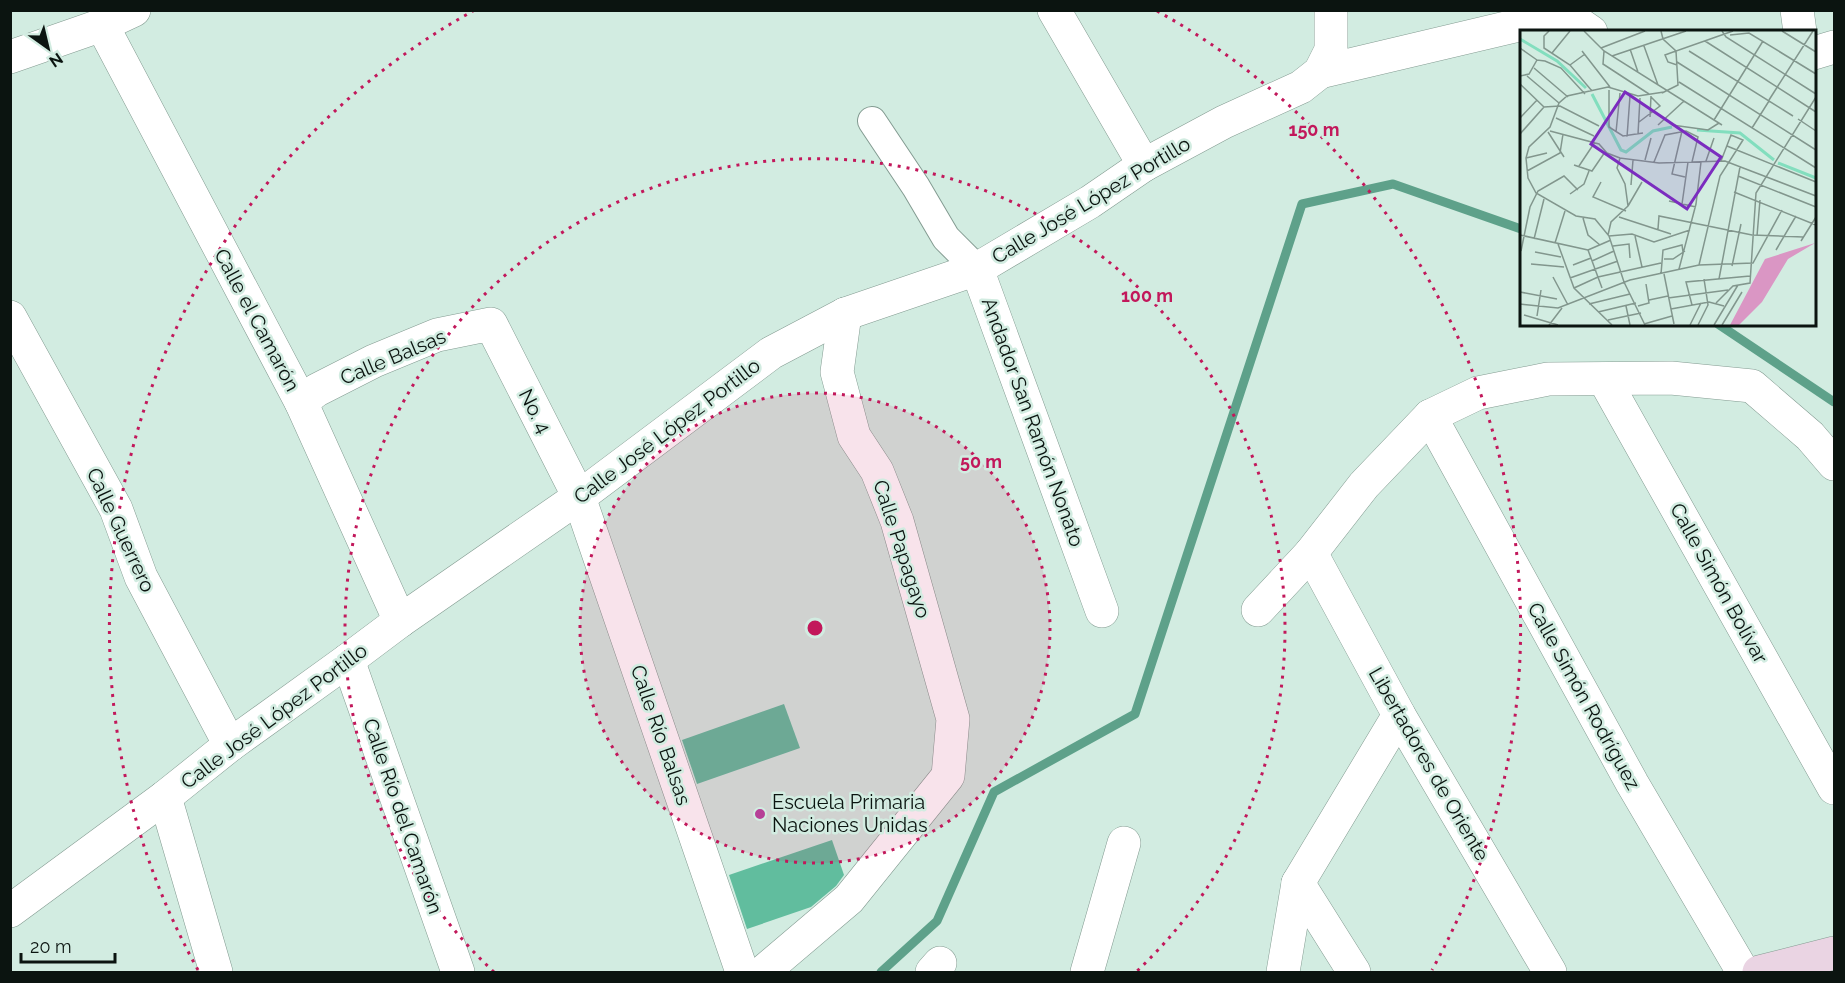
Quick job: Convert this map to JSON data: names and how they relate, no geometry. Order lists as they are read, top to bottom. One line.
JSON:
{"streets":{"street":["Calle José López Portillo","Calle el Camarón","Calle Balsas","No. 4","Andador San Ramón Nonato","Calle Guerrero","Calle Papagayo","Calle Simón Bolívar","Calle Simón Rodríguez","Calle Río Balsas","Libertadores de Oriente","Calle Río del Camarón"]},"crossings":[["Calle José López Portillo","Calle el Camarón"],["Calle José López Portillo","No. 4"],["Calle José López Portillo","Andador San Ramón Nonato"],["Calle José López Portillo","Calle Guerrero"],["Calle José López Portillo","Calle Papagayo"],["Calle José López Portillo","Calle Río Balsas"],["Calle José López Portillo","Calle Río del Camarón"],["Calle el Camarón","Calle Balsas"],["Calle Balsas","No. 4"],["No. 4","Calle Río Balsas"]],"places":["Escuela Primaria Naciones Unidas"],"scale_bar":"20 m","north":"bottom right","rings":["150 m","100 m","50 m"]}
